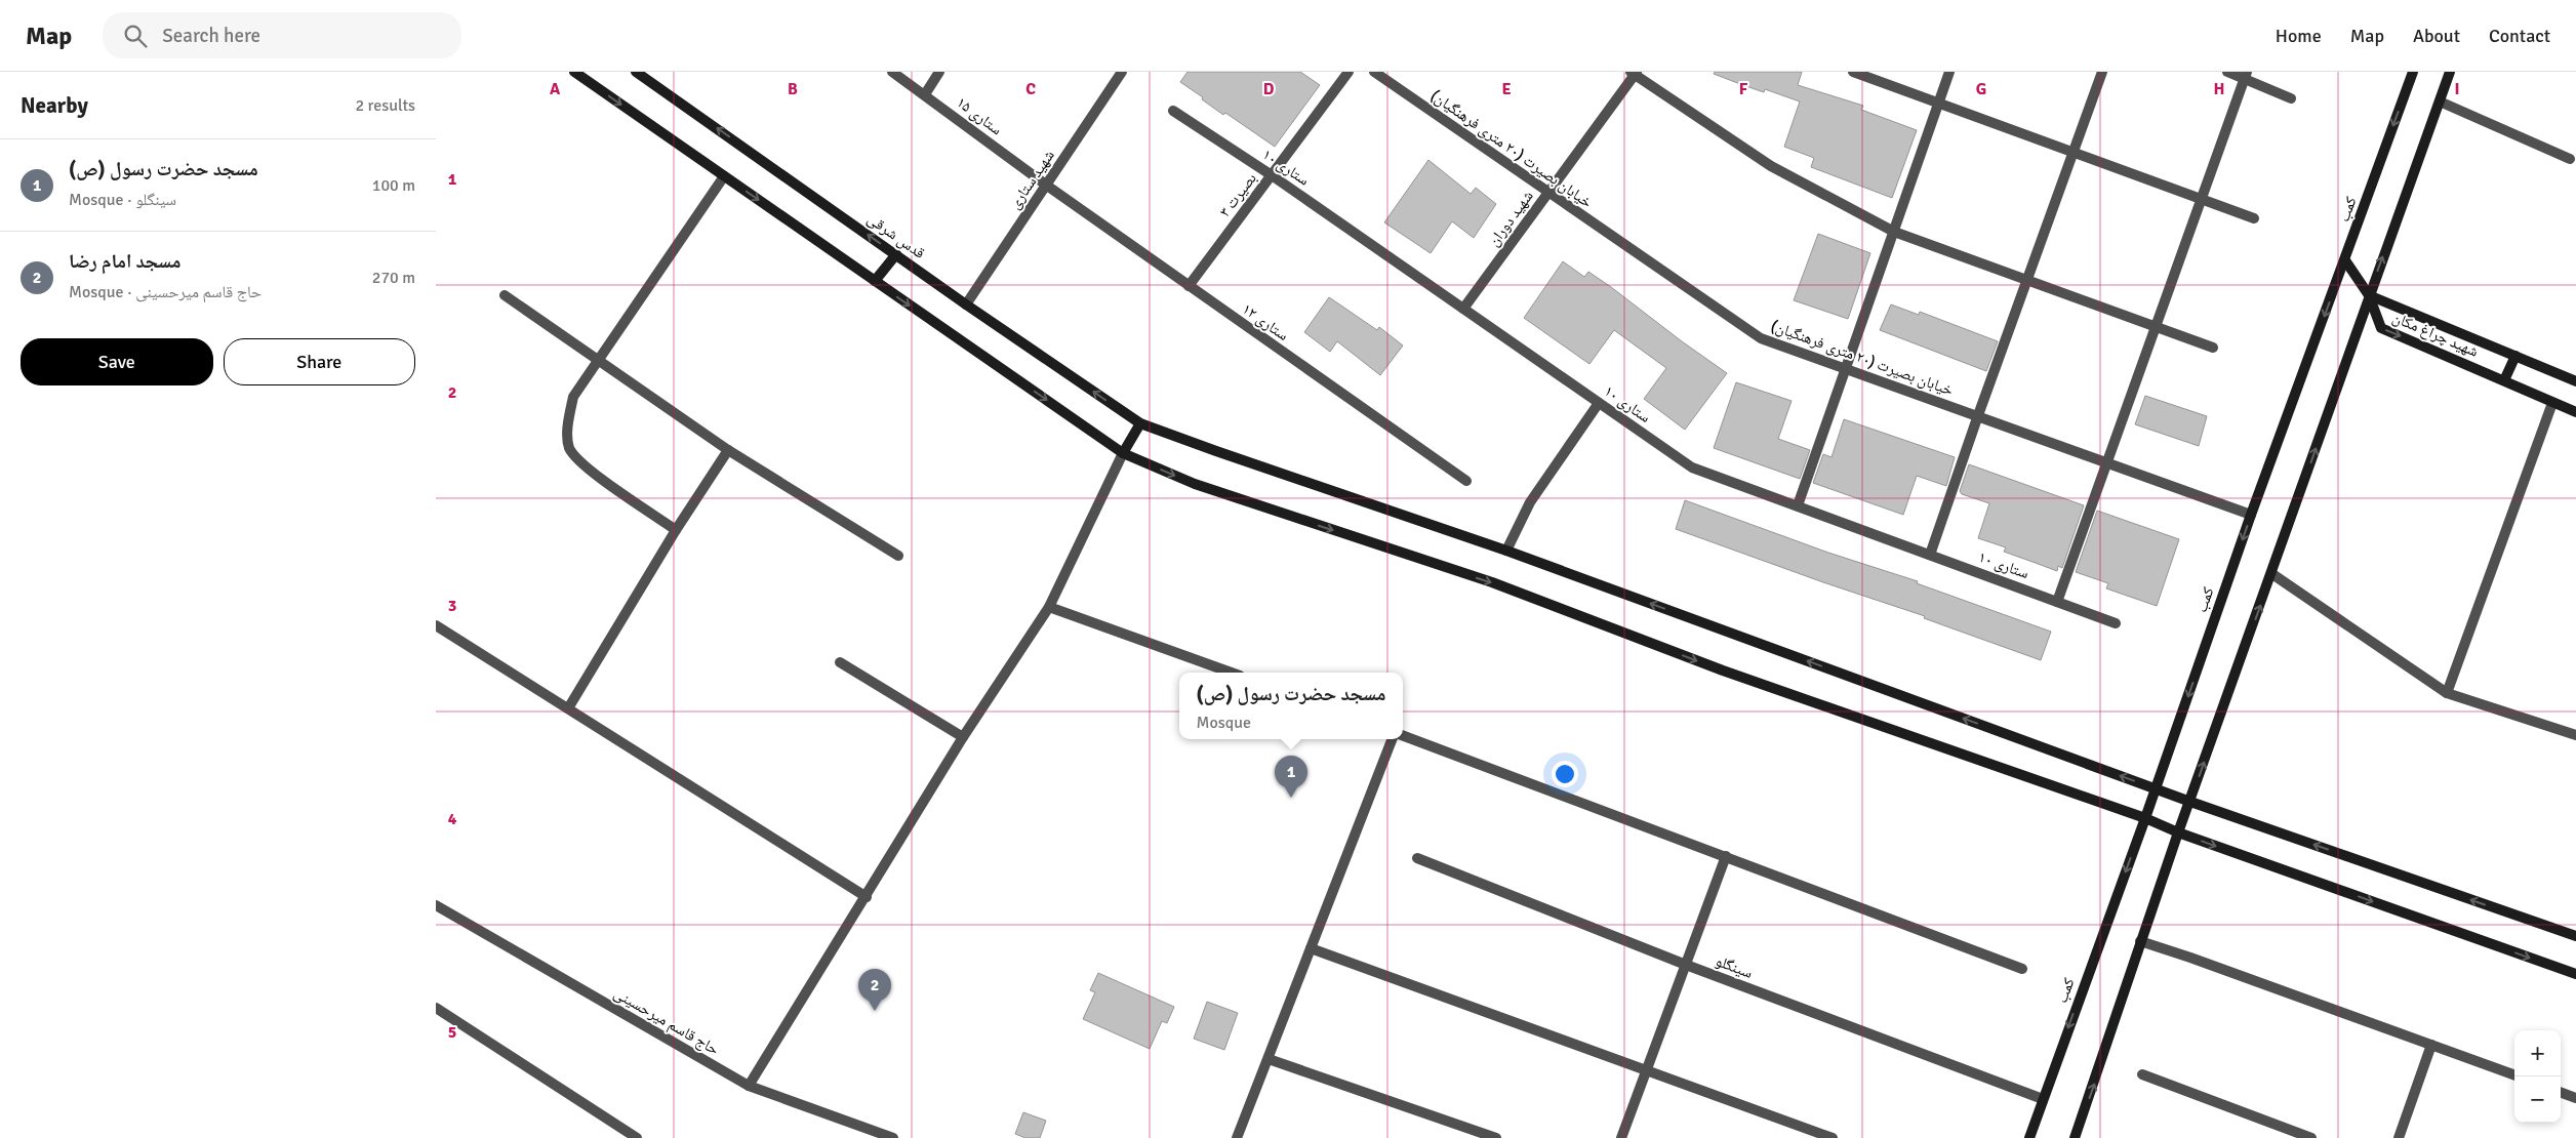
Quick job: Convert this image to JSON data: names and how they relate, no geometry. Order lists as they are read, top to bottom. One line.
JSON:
{"streets":{"street":["ستاری ۱۵","خیابان بصیرت (۲۰ متری فرهنگیان)","ستاری ۱۰","شهید ستاری","بصیرت ۳","کمب","شهید دوران","قدس شرقی","ستاری ۱۲","شهید چراغ مکان","سینگلو","حاج قاسم میرحسینی"]},"crossings":[["ستاری ۱۵","شهید ستاری"],["ستاری ۱۵","ستاری ۱۲"],["خیابان بصیرت (۲۰ متری فرهنگیان)","کمب"],["خیابان بصیرت (۲۰ متری فرهنگیان)","شهید دوران"],["ستاری ۱۰","بصیرت ۳"],["ستاری ۱۰","شهید دوران"],["شهید ستاری","قدس شرقی"],["شهید ستاری","ستاری ۱۲"],["بصیرت ۳","ستاری ۱۲"],["کمب","سینگلو"]],"page":{"header":"Map","search":"Search here","nav":["Home","Map","About","Contact"],"heading":["Nearby","2 results"],"list":[{"mark":"1","name":"مسجد حضرت رسول (ص)","note":"Mosque · سینگلو","value":"100 m"},{"mark":"2","name":"مسجد امام رضا","note":"Mosque · حاج قاسم میرحسینی","value":"270 m"}],"buttons":["Save","Share"],"popup":["مسجد حضرت رسول (ص)","Mosque"],"pins":["1","2"],"map_buttons":["+","−"]},"grid":{"columns":["A","B","C","D","E","F","G","H","I"],"rows":["1","2","3","4","5"]}}
